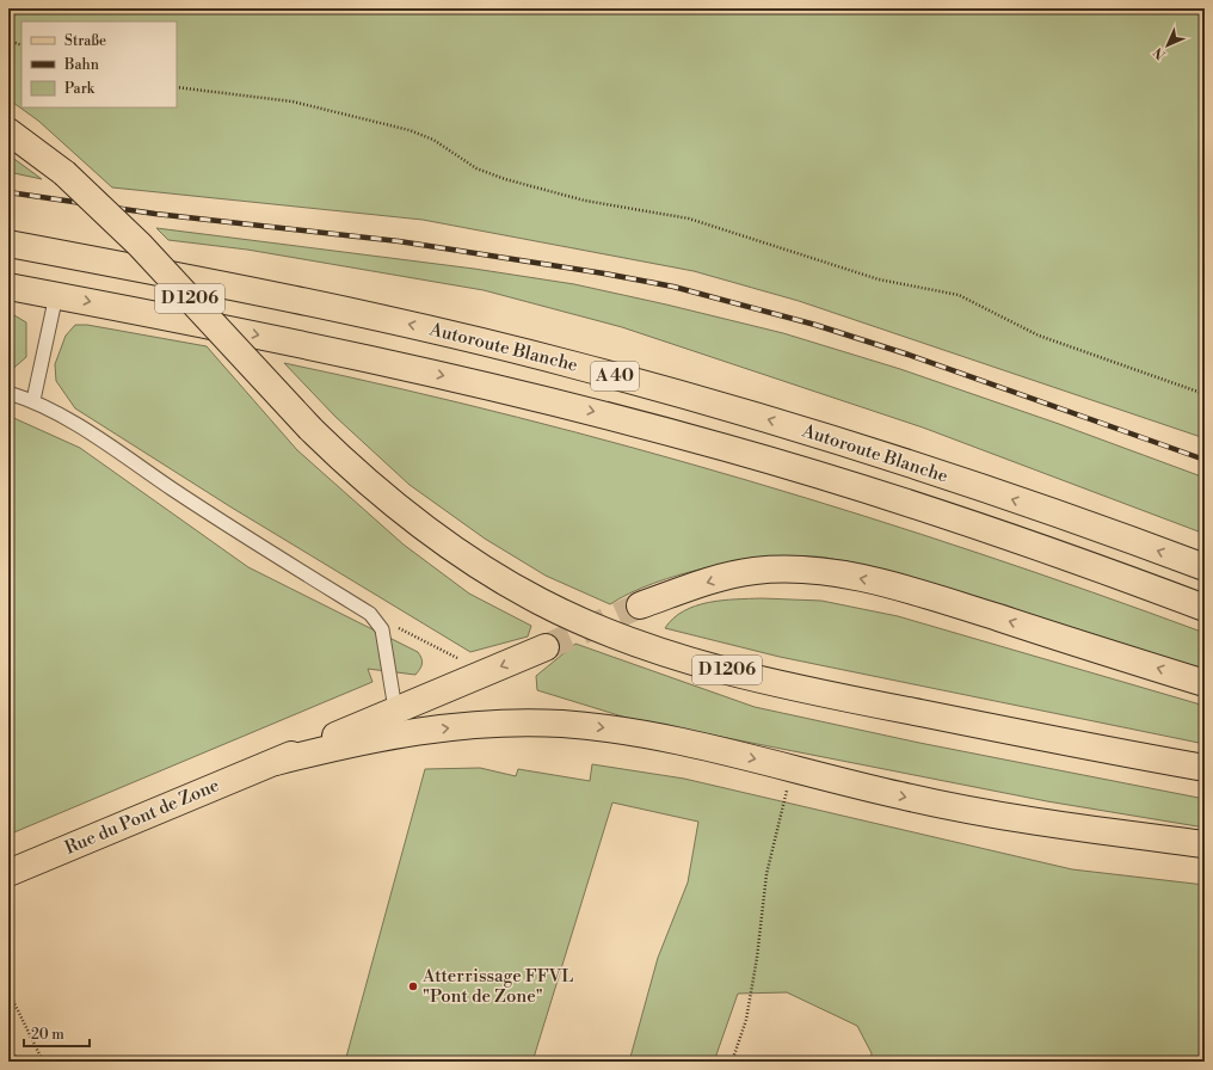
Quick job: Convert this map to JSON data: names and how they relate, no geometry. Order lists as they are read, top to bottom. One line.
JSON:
{"streets":{"main road":["D 1206","Autoroute Blanche","A 40","Rue du Pont de Zone"]},"places":["Atterrissage FFVL \"Pont de Zone\""],"legend":["Straße","Bahn","Park"],"scale_bar":"20 m","north":"bottom left"}
